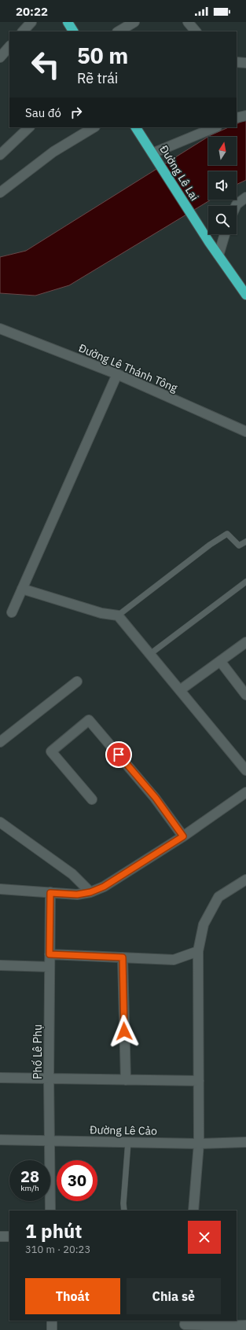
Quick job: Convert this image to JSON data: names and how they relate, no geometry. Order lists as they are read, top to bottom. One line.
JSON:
{"streets":{"highway":["Đường Lê Lai"],"street":["Đường Lê Thánh Tông","Phố Lê Phụ","Đường Lê Cảo"]},"crossings":[["Phố Lê Phụ","Đường Lê Cảo"]],"north":"top","page":{"status":"20:22","turn":["50 m","Rẽ trái"],"then":"Sau đó","speed":"28 km/h","limit":"30","heading":["1 phút","310 m · 20:23"],"buttons":["Thoát","Chia sẻ"]}}
